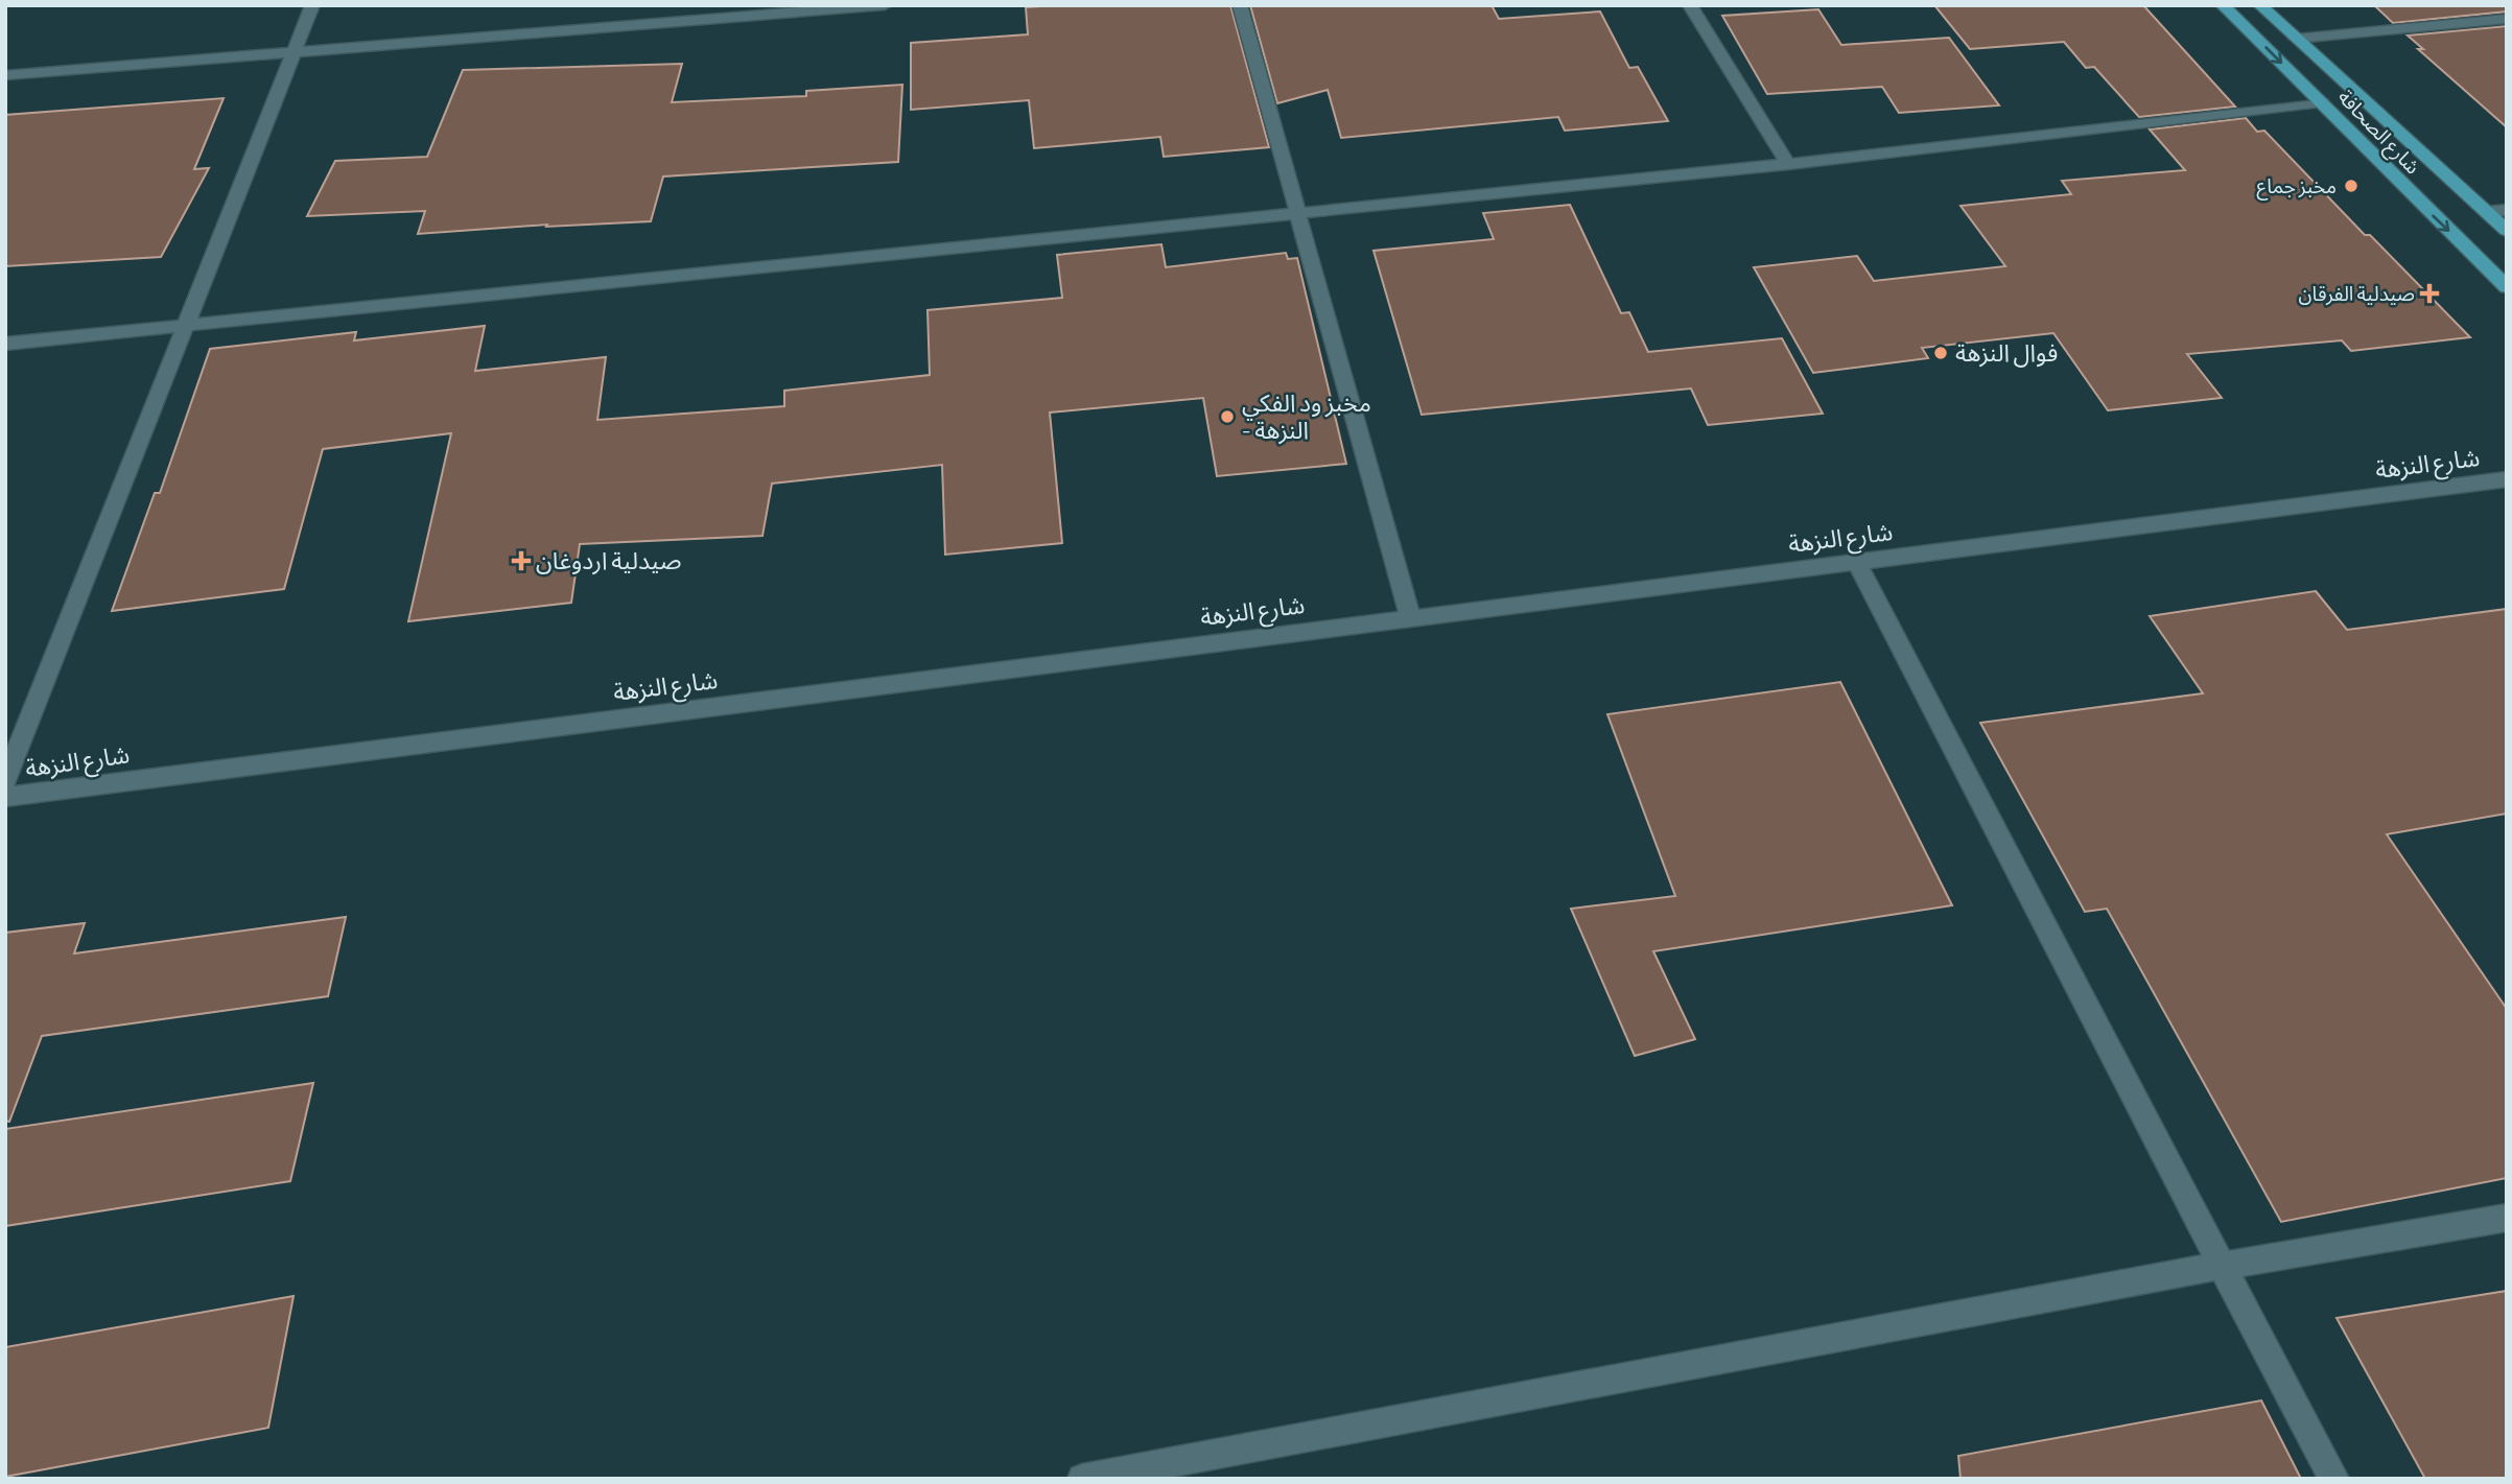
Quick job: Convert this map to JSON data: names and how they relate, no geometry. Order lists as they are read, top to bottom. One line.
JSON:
{"streets":{"main road":["شارع الصحافة"],"street":["شارع النزهة"]},"places":{"other":["مخبز جماع","فوال النزهة","مخبز ود الفكي - النزهة"],"health":["صيدلية الفرقان","صيدلية اردوغان"]}}
